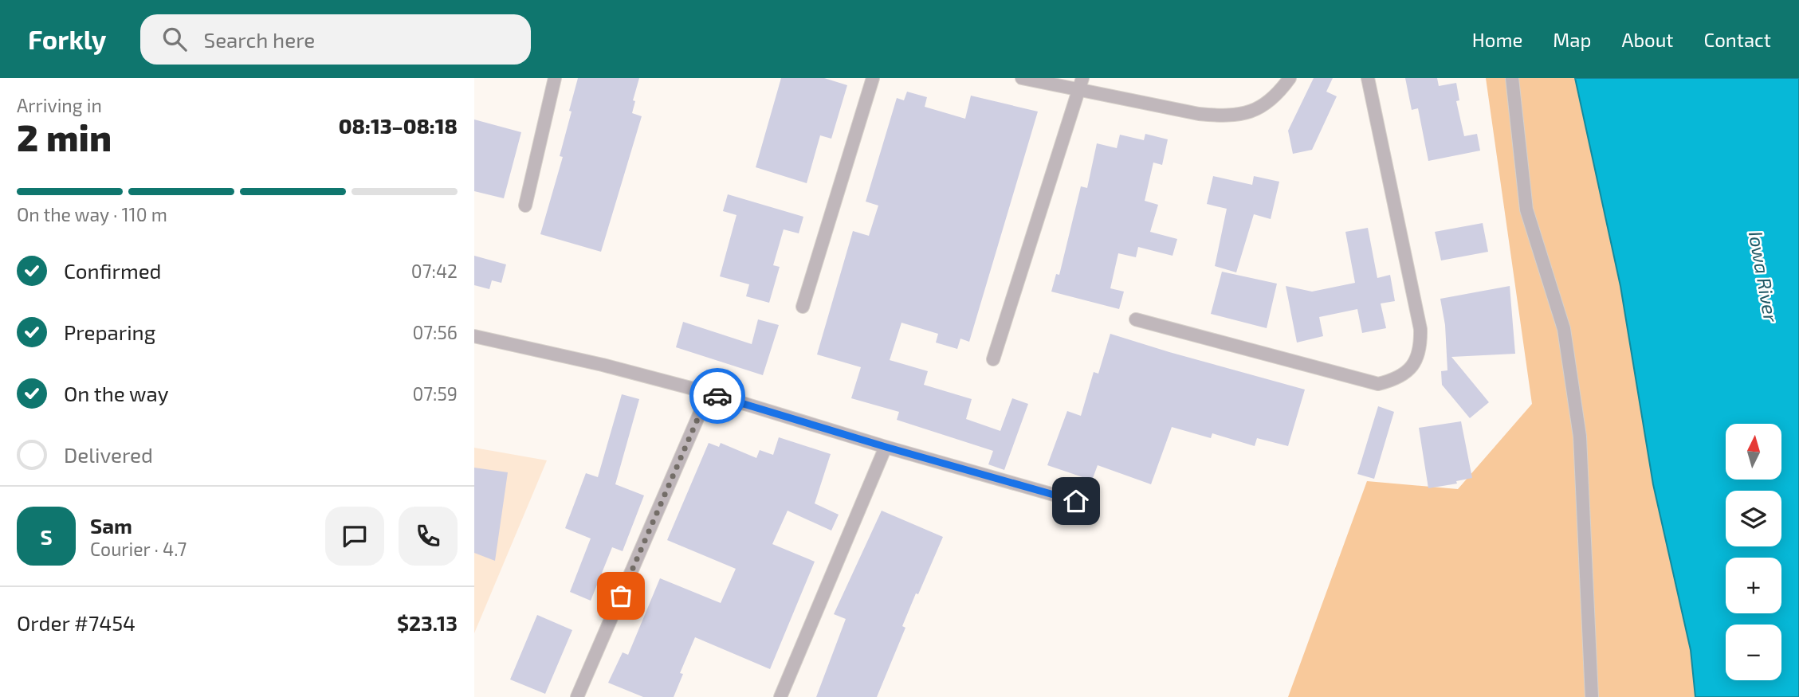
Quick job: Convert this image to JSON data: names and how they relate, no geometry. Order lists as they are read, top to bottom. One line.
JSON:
{"water":["Iowa River"],"north":"top","page":{"header":"Forkly","search":"Search here","nav":["Home","Map","About","Contact"],"heading":["2 min","Arriving in","08:13–08:18"],"panel":["Sam","Courier · 4.7","Order #7454","$23.13"],"bar":"On the way · 110 m","list":[["Confirmed","07:42"],["Preparing","07:56"],["On the way","07:59"],"Delivered"],"map_buttons":["+","−"],"round":"S"}}
